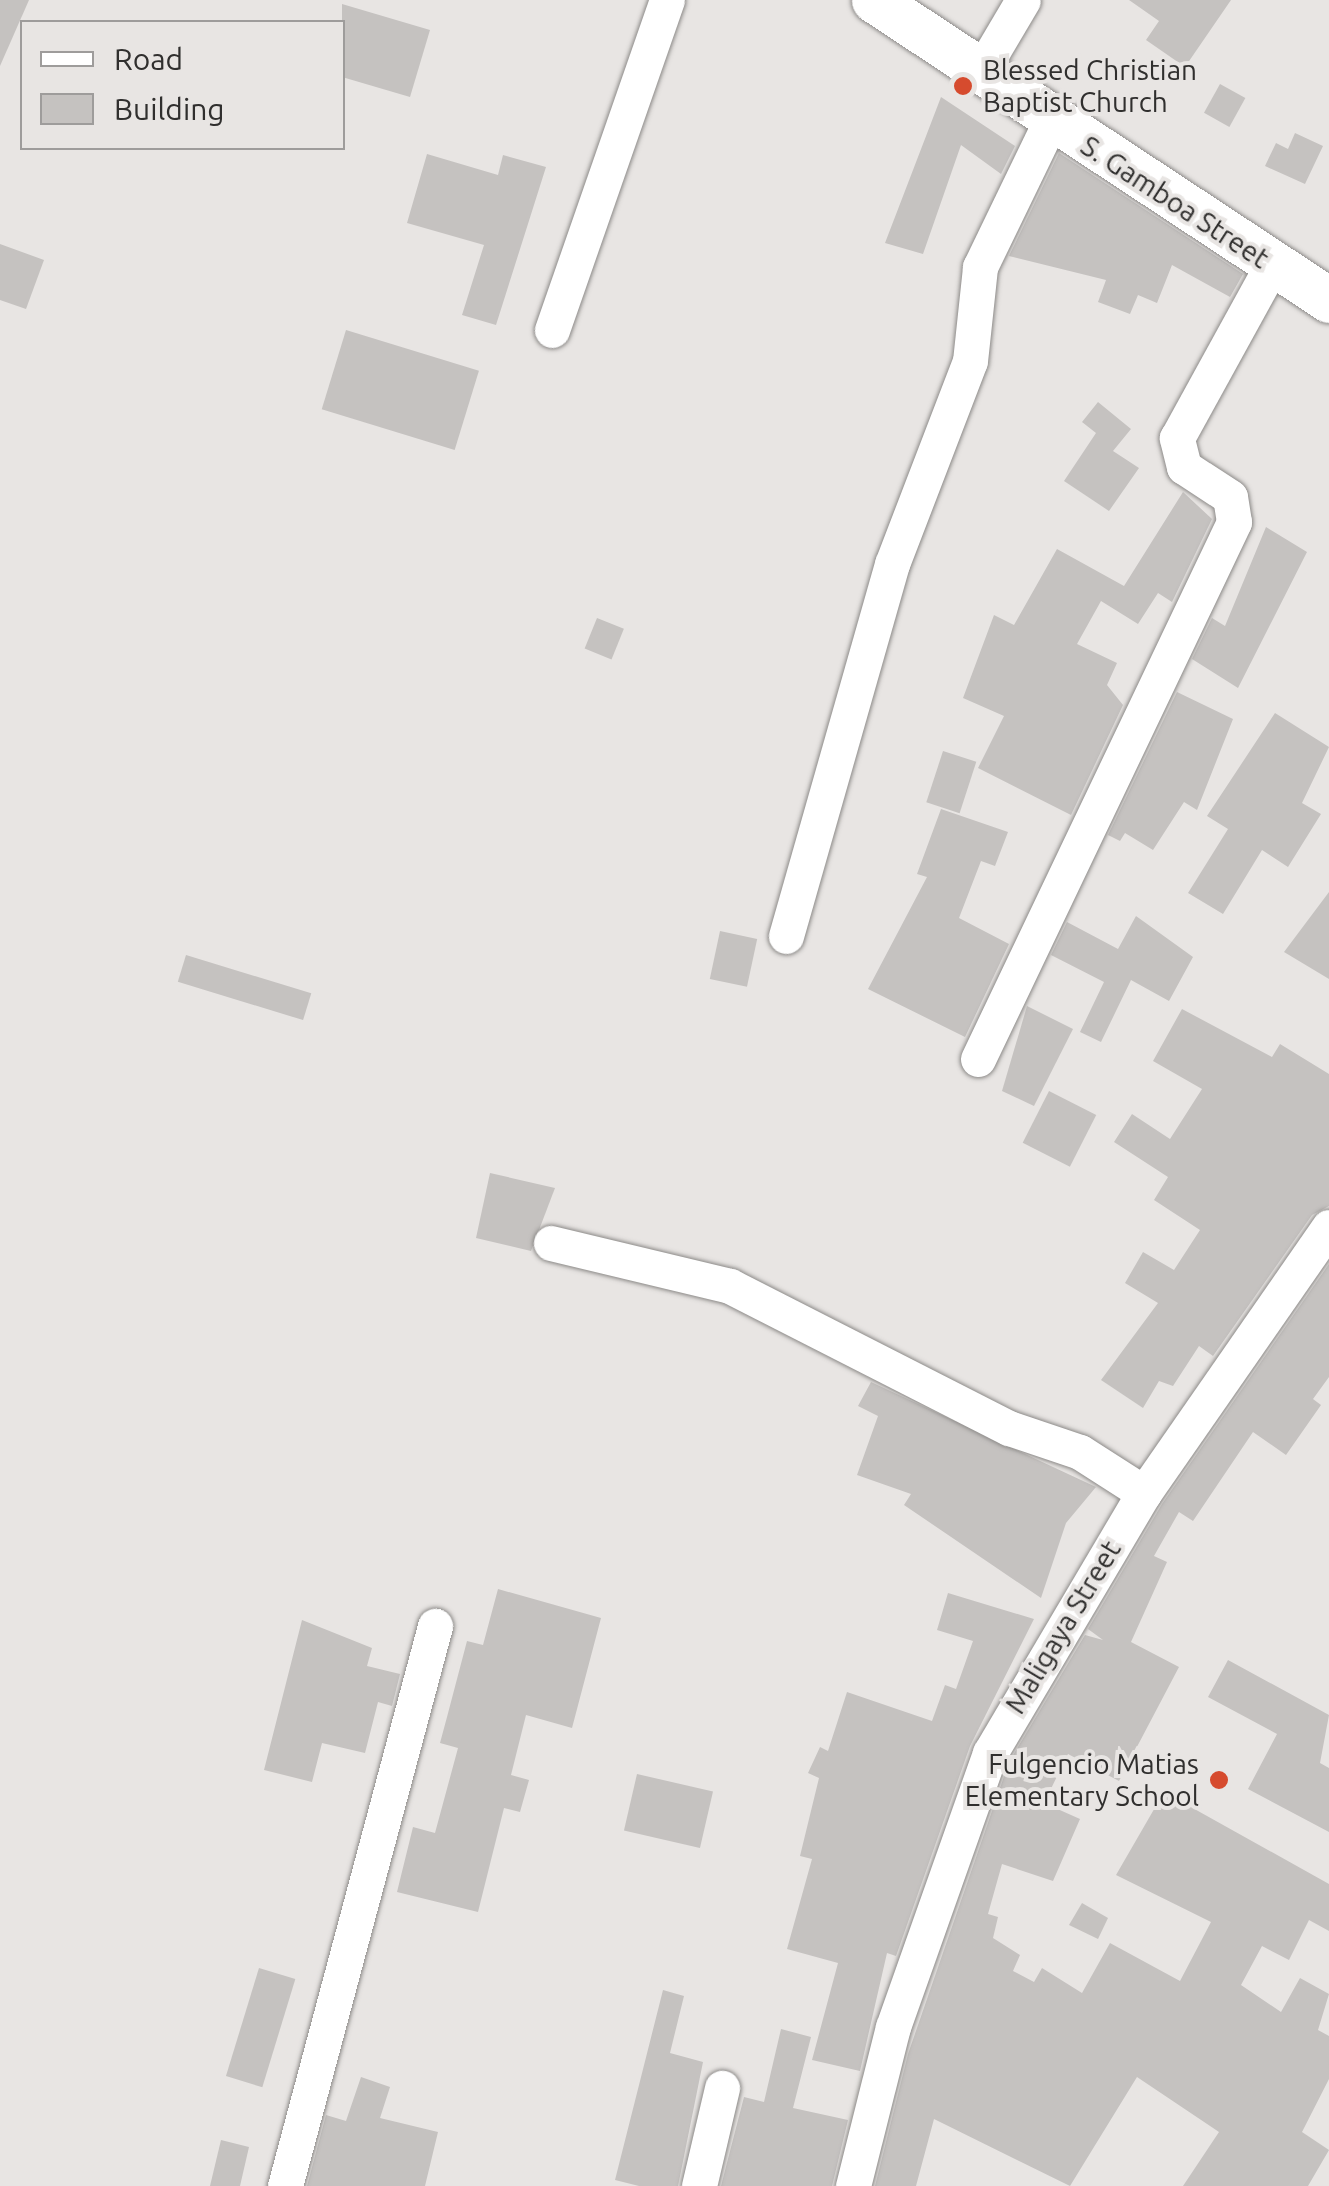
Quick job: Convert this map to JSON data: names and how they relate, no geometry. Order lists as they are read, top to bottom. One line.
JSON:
{"streets":{"main road":["S. Gamboa Street"],"street":["Maligaya Street"]},"places":["Blessed Christian Baptist Church","Fulgencio Matias Elementary School"],"legend":["Road","Building"]}
